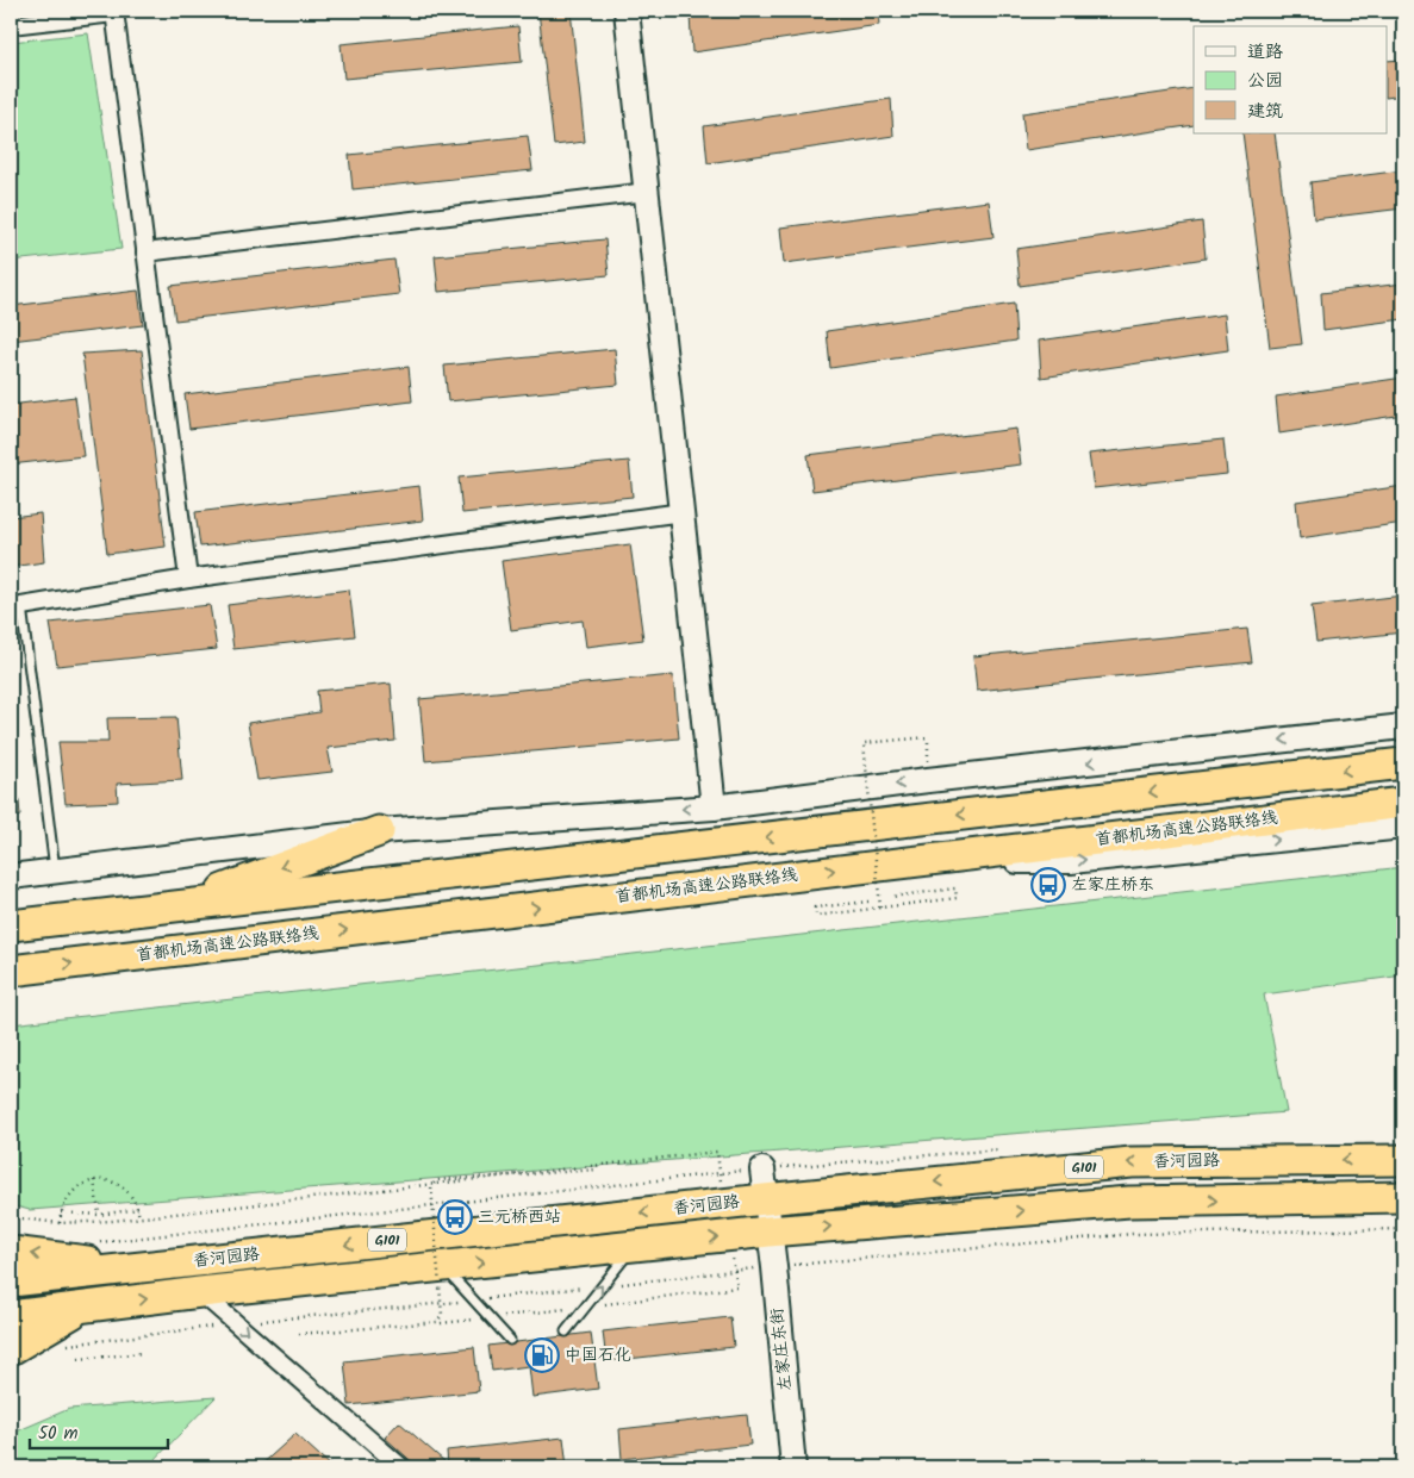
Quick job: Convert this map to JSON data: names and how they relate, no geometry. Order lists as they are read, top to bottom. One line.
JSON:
{"streets":{"highway":["首都机场高速公路联络线","香河园路","G101"],"main road":["左家庄东街"]},"crossings":[["香河园路","左家庄东街"]],"places":{"bus stop":["左家庄桥东","三元桥西站"],"fuel station":["中国石化"]},"legend":["道路","公园","建筑"],"scale_bar":"50 m"}
